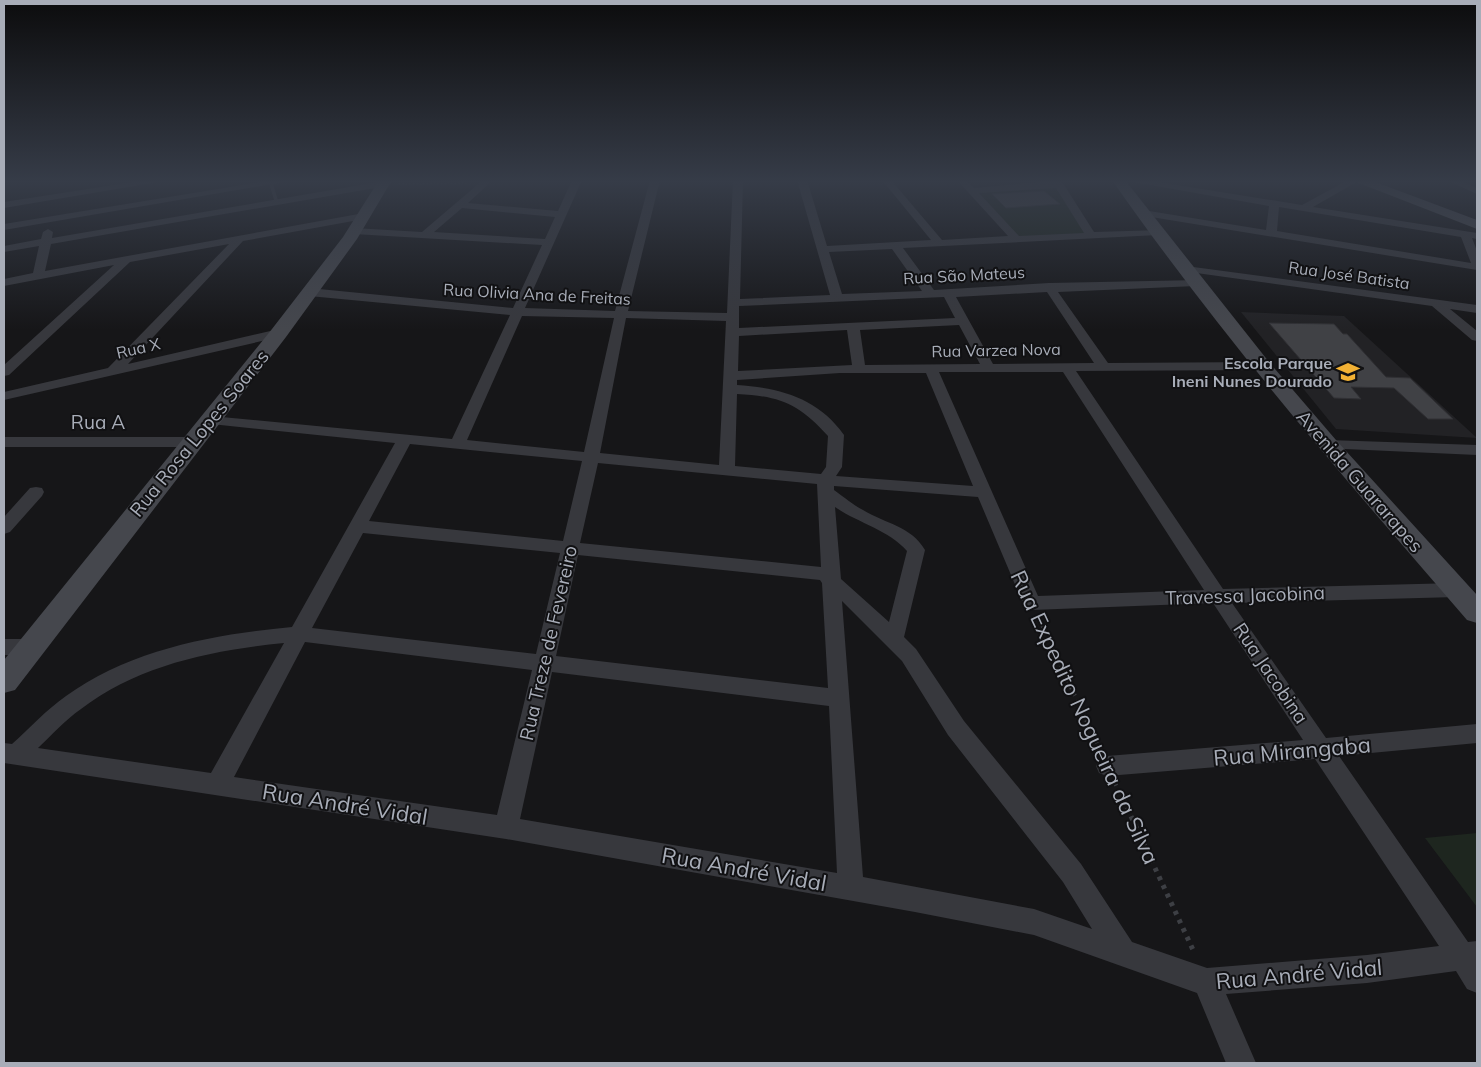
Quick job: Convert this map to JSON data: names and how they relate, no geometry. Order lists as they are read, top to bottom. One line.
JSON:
{"streets":{"street":["Rua São Mateus","Rua José Batista","Rua Olivia Ana de Freitas","Rua X","Rua Varzea Nova","Rua A","Rua Rosa Lopes Soares","Avenida Guararapes","Travessa Jacobina","Rua Treze de Fevereiro","Rua Jacobina","Rua Expedito Nogueira da Silva","Rua Mirangaba","Rua André Vidal"]},"crossings":[["Rua São Mateus","Rua José Batista"],["Rua São Mateus","Avenida Guararapes"],["Rua José Batista","Avenida Guararapes"],["Rua Olivia Ana de Freitas","Rua Rosa Lopes Soares"],["Rua Olivia Ana de Freitas","Rua Treze de Fevereiro"],["Rua X","Rua Rosa Lopes Soares"],["Rua Varzea Nova","Avenida Guararapes"],["Rua Varzea Nova","Rua Jacobina"],["Rua Varzea Nova","Rua Expedito Nogueira da Silva"],["Rua A","Rua Rosa Lopes Soares"],["Avenida Guararapes","Travessa Jacobina"],["Travessa Jacobina","Rua Jacobina"],["Travessa Jacobina","Rua Expedito Nogueira da Silva"],["Rua Treze de Fevereiro","Rua André Vidal"],["Rua Jacobina","Rua Mirangaba"],["Rua Jacobina","Rua André Vidal"],["Rua Expedito Nogueira da Silva","Rua Mirangaba"],["Rua Expedito Nogueira da Silva","Rua André Vidal"]],"places":{"school or university":["Escola Parque Ineni Nunes Dourado"]}}
